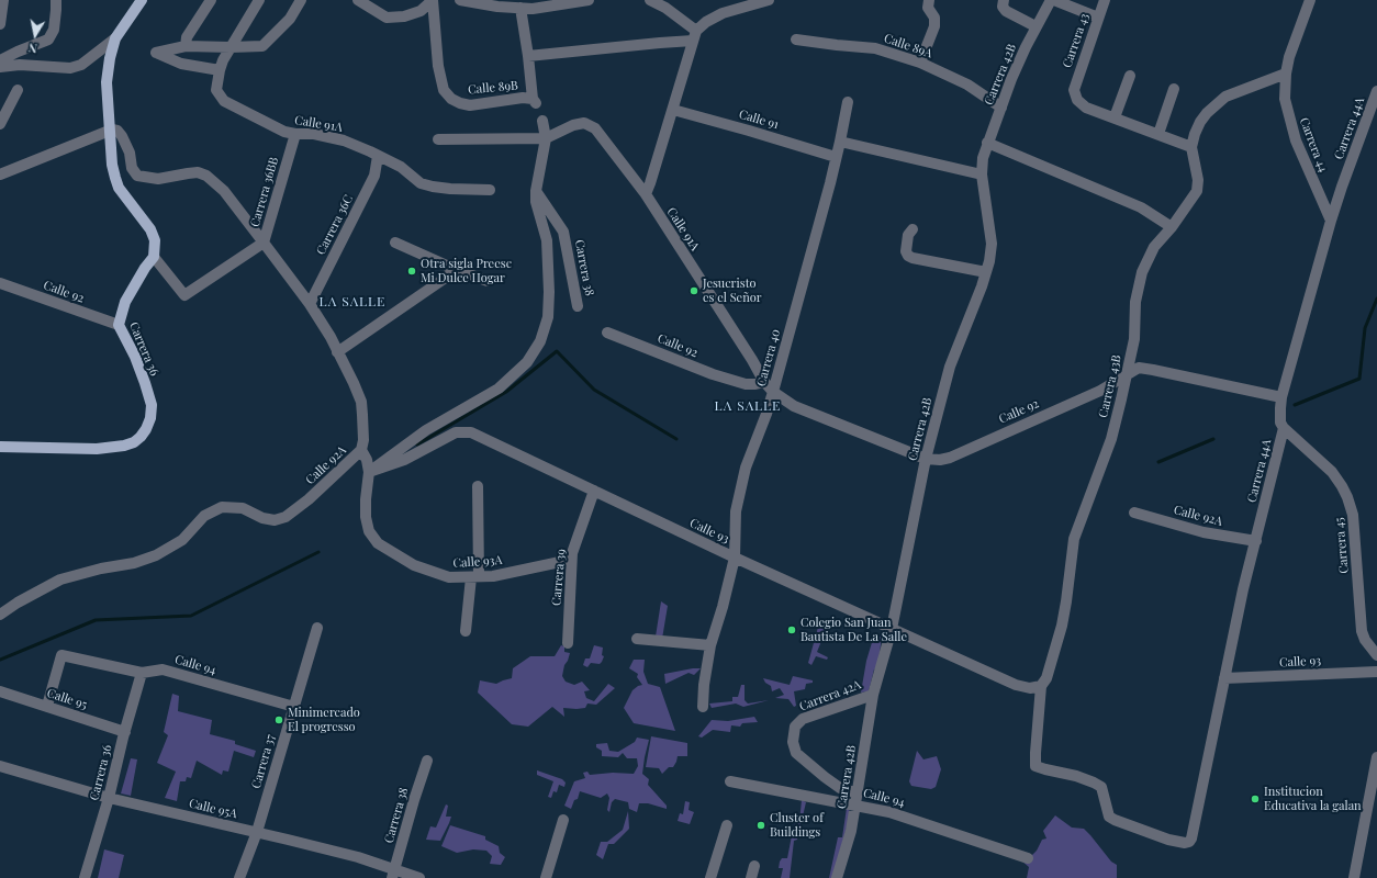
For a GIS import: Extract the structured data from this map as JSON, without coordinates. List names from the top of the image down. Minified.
{"streets":{"main road":["Carrera 36"],"street":["Carrera 43","Calle 89A","Carrera 42B","Calle 89B","Calle 91","Calle 91A","Carrera 44A","Carrera 44","Carrera 36BB","Carrera 36C","Carrera 38","Calle 92","Carrera 40","Carrera 43B","Calle 92A","Calle 93","Carrera 45","Calle 93A","Carrera 39","Calle 94","Carrera 42A","Calle 95","Carrera 37","Calle 95A"]},"crossings":[["Calle 89A","Carrera 42B"],["Carrera 42B","Calle 92"],["Carrera 42B","Calle 93"],["Carrera 42B","Calle 94"],["Carrera 42B","Carrera 42A"],["Calle 91","Carrera 40"],["Calle 91A","Carrera 36BB"],["Calle 91A","Carrera 36C"],["Calle 91A","Calle 92"],["Calle 91A","Carrera 40"],["Carrera 44A","Carrera 44"],["Carrera 44A","Calle 92"],["Carrera 44A","Carrera 43B"],["Carrera 44A","Calle 92A"],["Carrera 44A","Calle 93"],["Carrera 44A","Carrera 45"],["Carrera 36BB","Carrera 36"],["Carrera 36BB","Calle 92A"],["Carrera 36C","Calle 92A"],["Carrera 38","Calle 95A"],["Calle 92","Carrera 36"],["Calle 92","Carrera 40"],["Calle 92","Carrera 43B"],["Carrera 36","Calle 94"],["Carrera 36","Calle 95"],["Carrera 36","Calle 95A"],["Carrera 40","Calle 93"],["Carrera 43B","Calle 93"],["Calle 93","Calle 93A"],["Calle 93","Carrera 39"],["Calle 93A","Carrera 39"],["Calle 94","Carrera 42A"],["Calle 94","Calle 95"],["Calle 94","Carrera 37"],["Carrera 37","Calle 95A"]],"districts":["LA SALLE","LA SALLE"],"places":["Otra sigla Preesc Mi Dulce Hogar","Jesucristo es el Señor","Colegio San Juan Bautista De La Salle","Minimercado El progresso","Institucion Educativa la galan","Cluster of Buildings"],"north":"bottom"}
